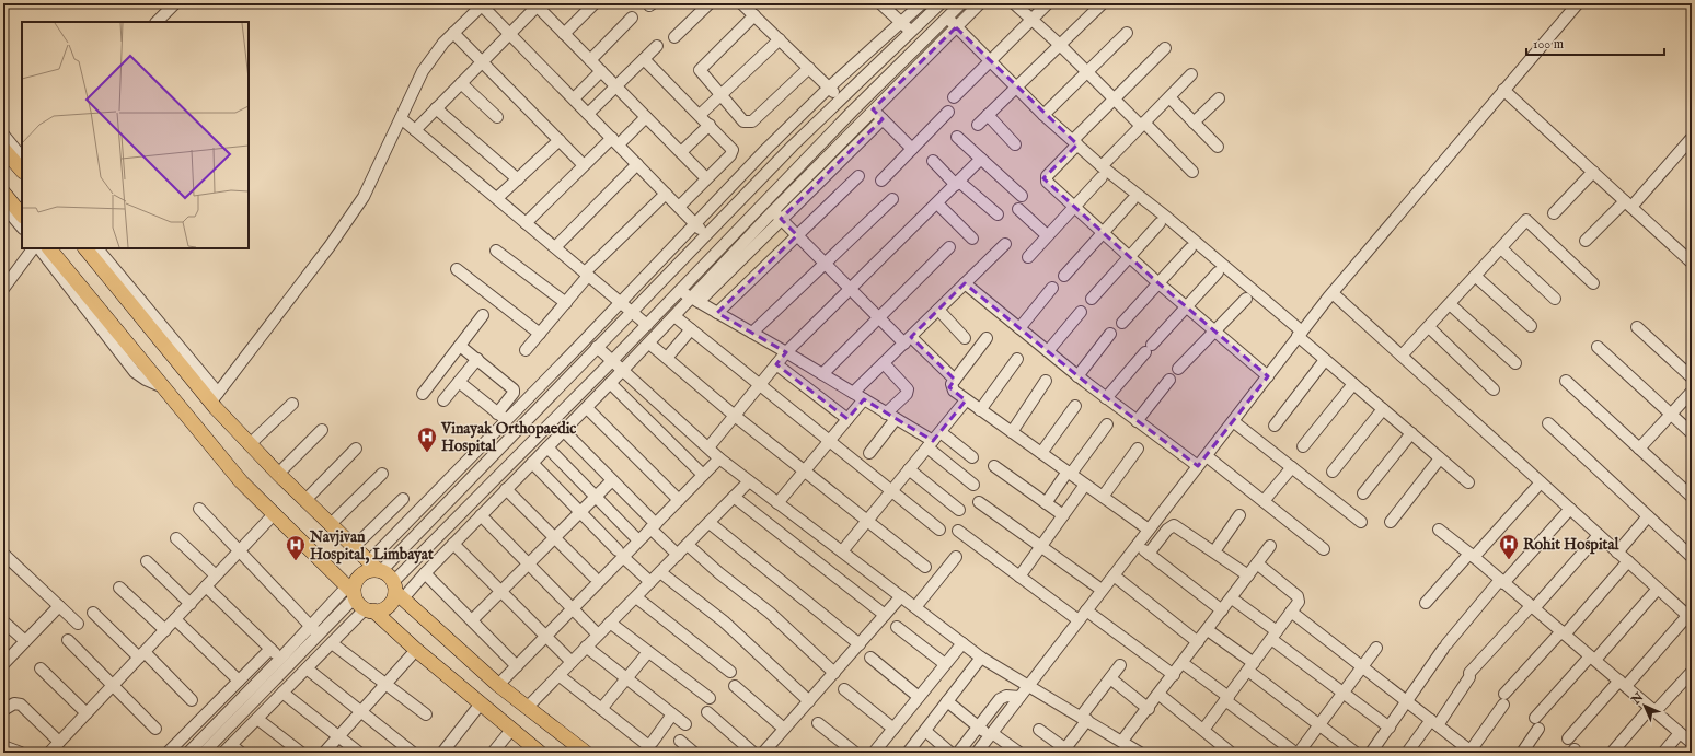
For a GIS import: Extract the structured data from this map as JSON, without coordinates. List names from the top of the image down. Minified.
{"places":{"hospital":["Vinayak Orthopaedic Hospital","Rohit Hospital","Navjivan Hospital, Limbayat"]},"scale_bar":"100 m","north":"top left"}
